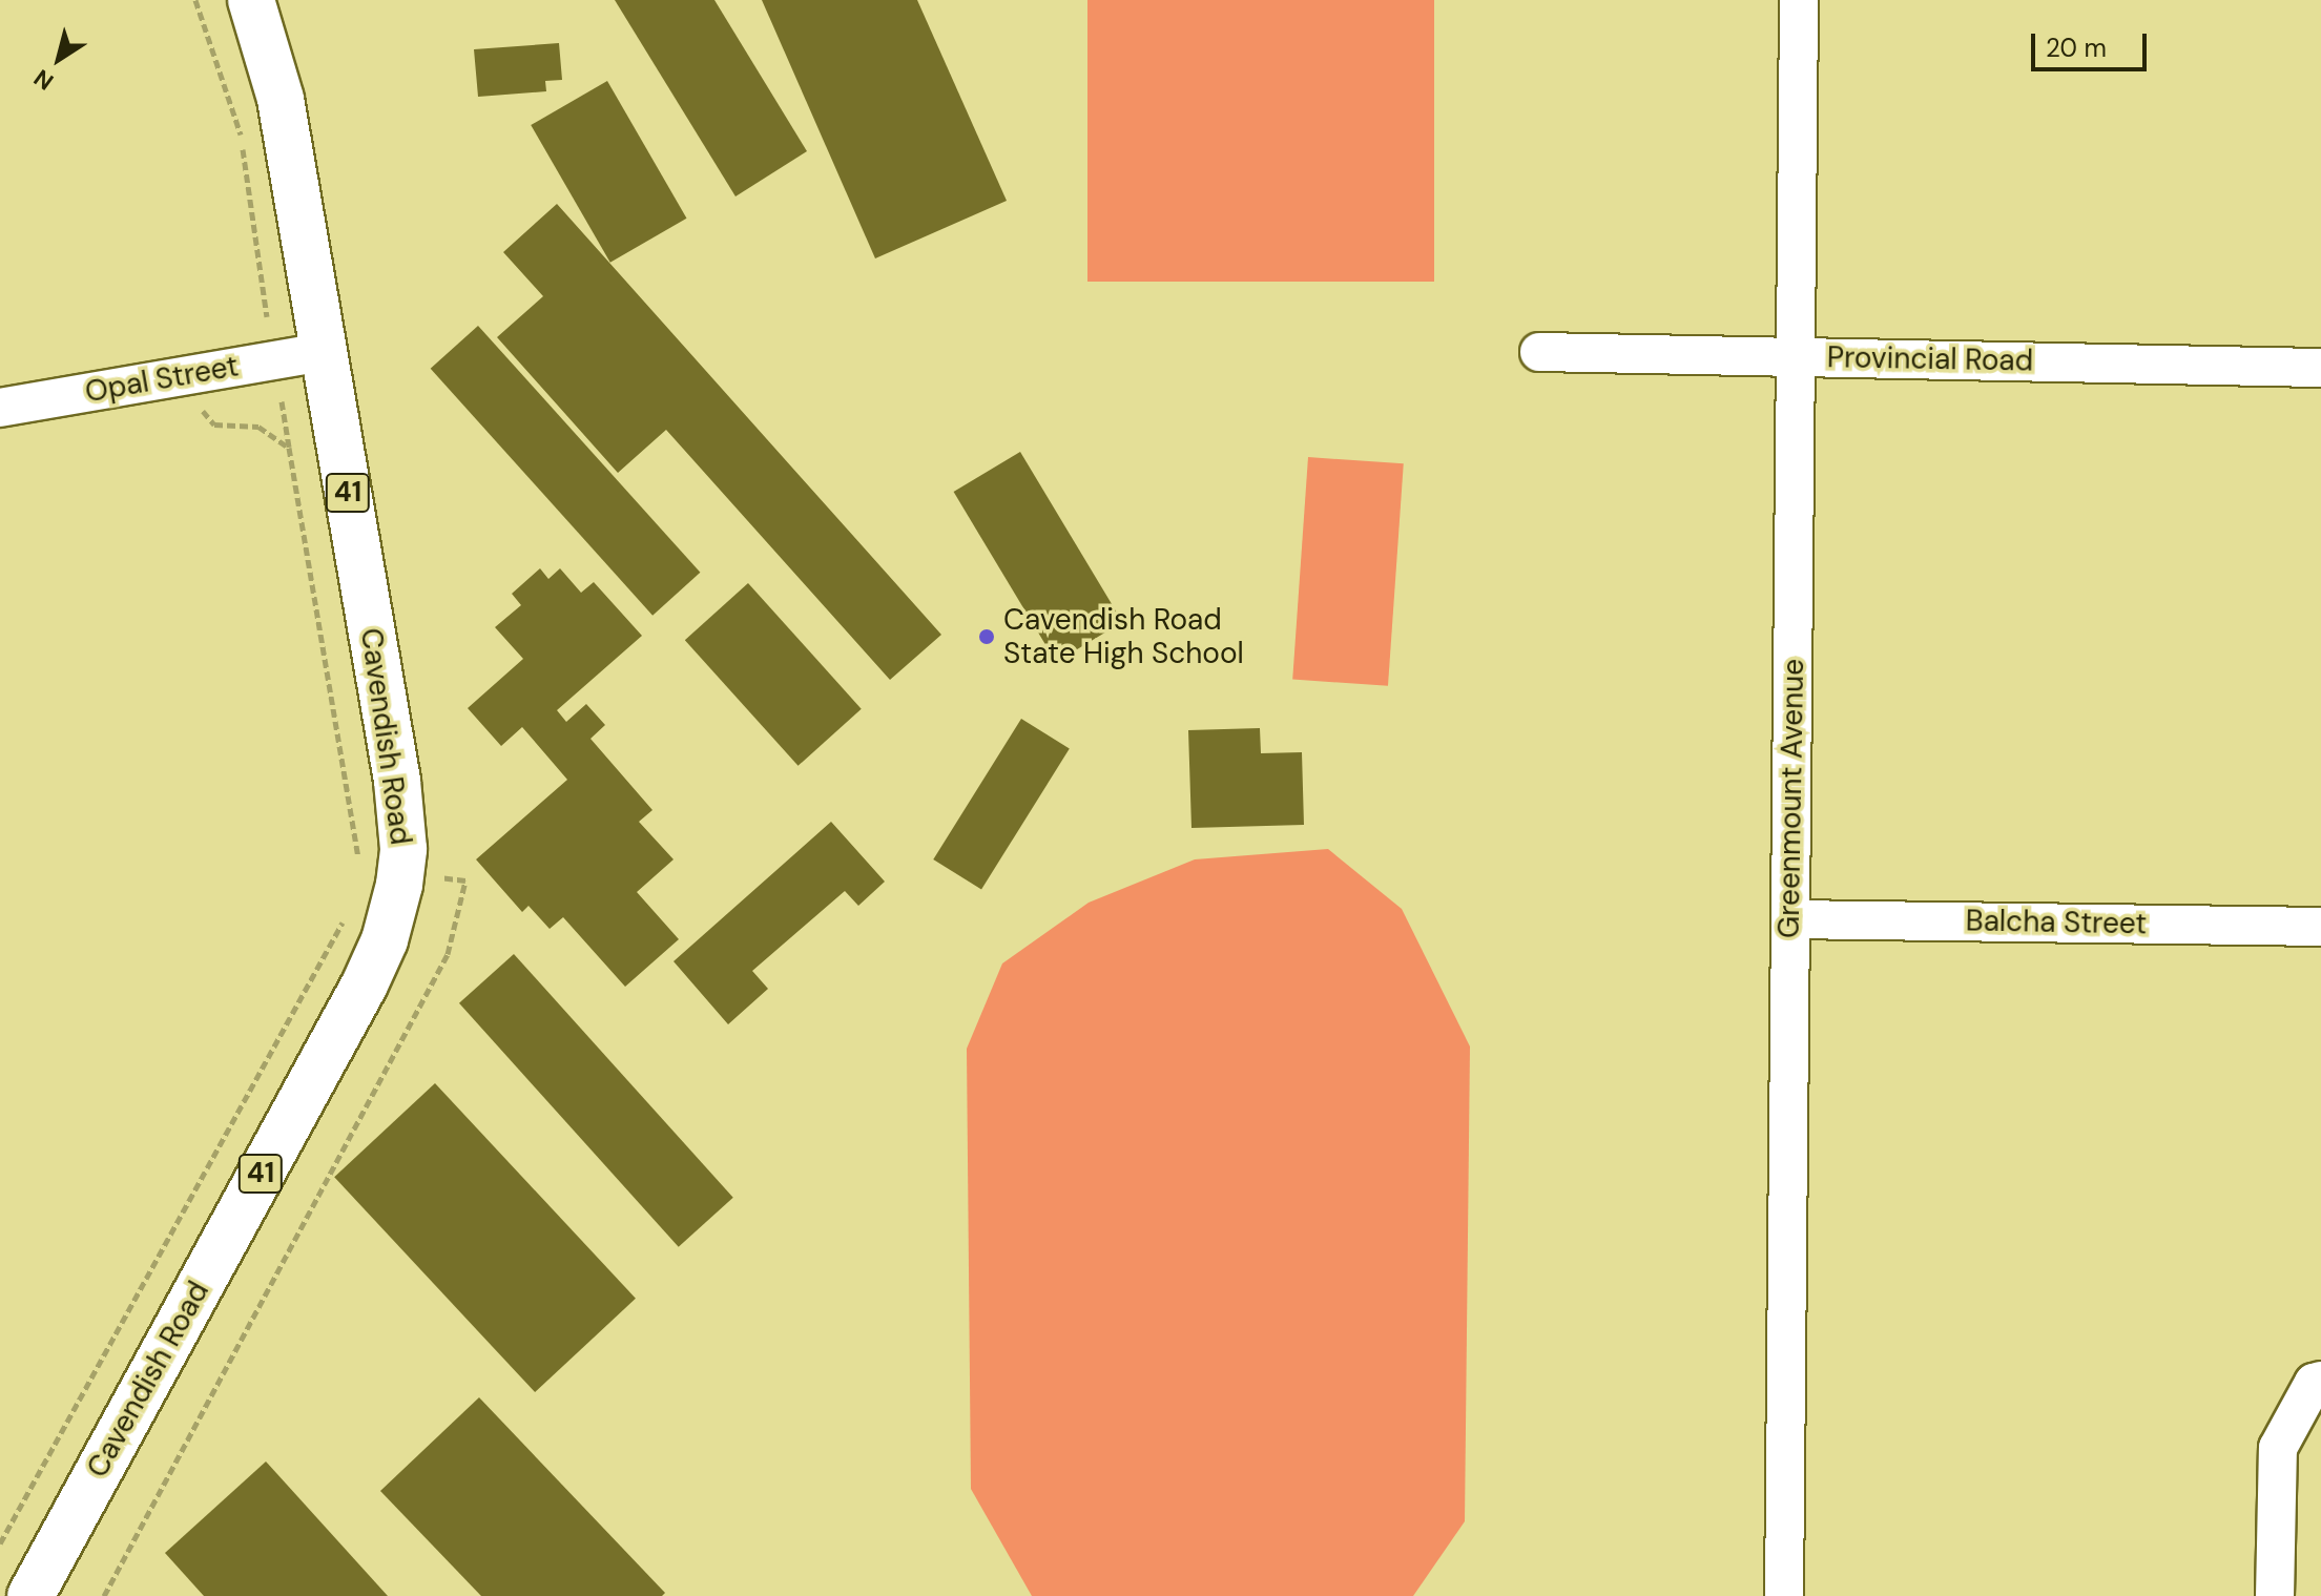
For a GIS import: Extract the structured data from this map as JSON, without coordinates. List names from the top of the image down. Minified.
{"streets":{"main road":["41","Cavendish Road"],"street":["Provincial Road","Opal Street","Greenmount Avenue","Balcha Street"]},"crossings":[["Provincial Road","Greenmount Avenue"],["Opal Street","Cavendish Road"],["Greenmount Avenue","Balcha Street"]],"places":["Cavendish Road State High School"],"scale_bar":"20 m","north":"bottom left"}
